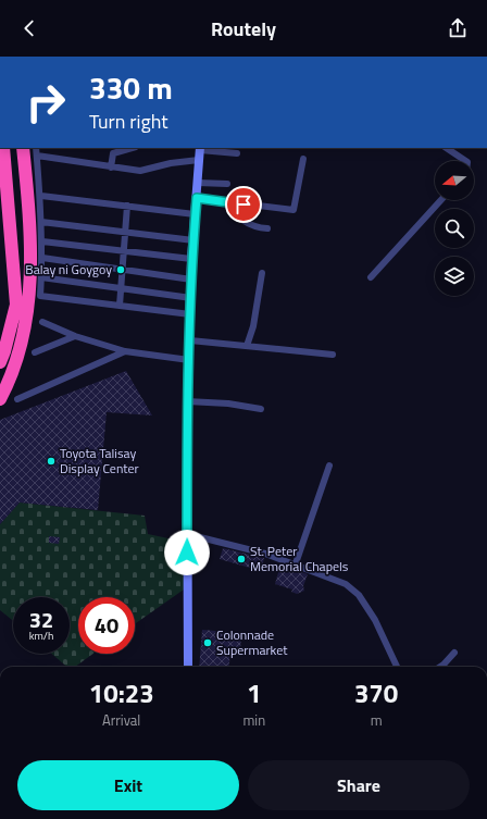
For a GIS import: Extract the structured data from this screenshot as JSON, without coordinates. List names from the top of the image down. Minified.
{"places":["Balay ni Goygoy","Toyota Talisay Display Center","St. Peter Memorial Chapels","Colonnade Supermarket"],"north":"left","page":{"header":"Routely","turn":["330 m","Turn right"],"speed":"32 km/h","limit":"40","eta":["10:23","Arrival","1","min","370","m"],"buttons":["Exit","Share"]}}
